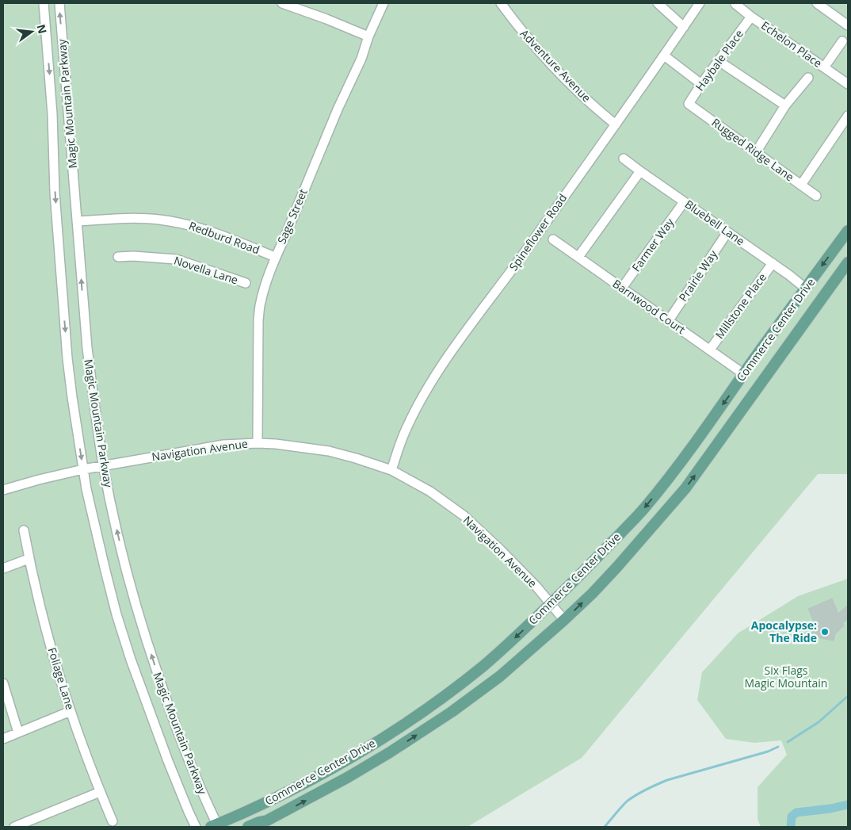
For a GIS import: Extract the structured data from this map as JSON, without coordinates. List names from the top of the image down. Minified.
{"streets":{"main road":["Commerce Center Drive"],"street":["Echelon Place","Haybale Place","Adventure Avenue","Magic Mountain Parkway","Rugged Ridge Lane","Sage Street","Bluebell Lane","Spineflower Road","Redburd Road","Farmer Way","Novella Lane","Prairie Way","Millstone Place","Barnwood Court","Navigation Avenue","Foliage Lane"]},"crossings":[["Echelon Place","Haybale Place"],["Haybale Place","Rugged Ridge Lane"],["Adventure Avenue","Spineflower Road"],["Magic Mountain Parkway","Redburd Road"],["Magic Mountain Parkway","Commerce Center Drive"],["Magic Mountain Parkway","Navigation Avenue"],["Sage Street","Redburd Road"],["Sage Street","Navigation Avenue"],["Bluebell Lane","Farmer Way"],["Bluebell Lane","Prairie Way"],["Bluebell Lane","Millstone Place"],["Bluebell Lane","Commerce Center Drive"],["Spineflower Road","Navigation Avenue"],["Farmer Way","Barnwood Court"],["Prairie Way","Barnwood Court"],["Millstone Place","Barnwood Court"],["Barnwood Court","Commerce Center Drive"],["Commerce Center Drive","Navigation Avenue"]],"parks":["Six Flags Magic Mountain"],"places":["Apocalypse: The Ride"],"north":"right"}
